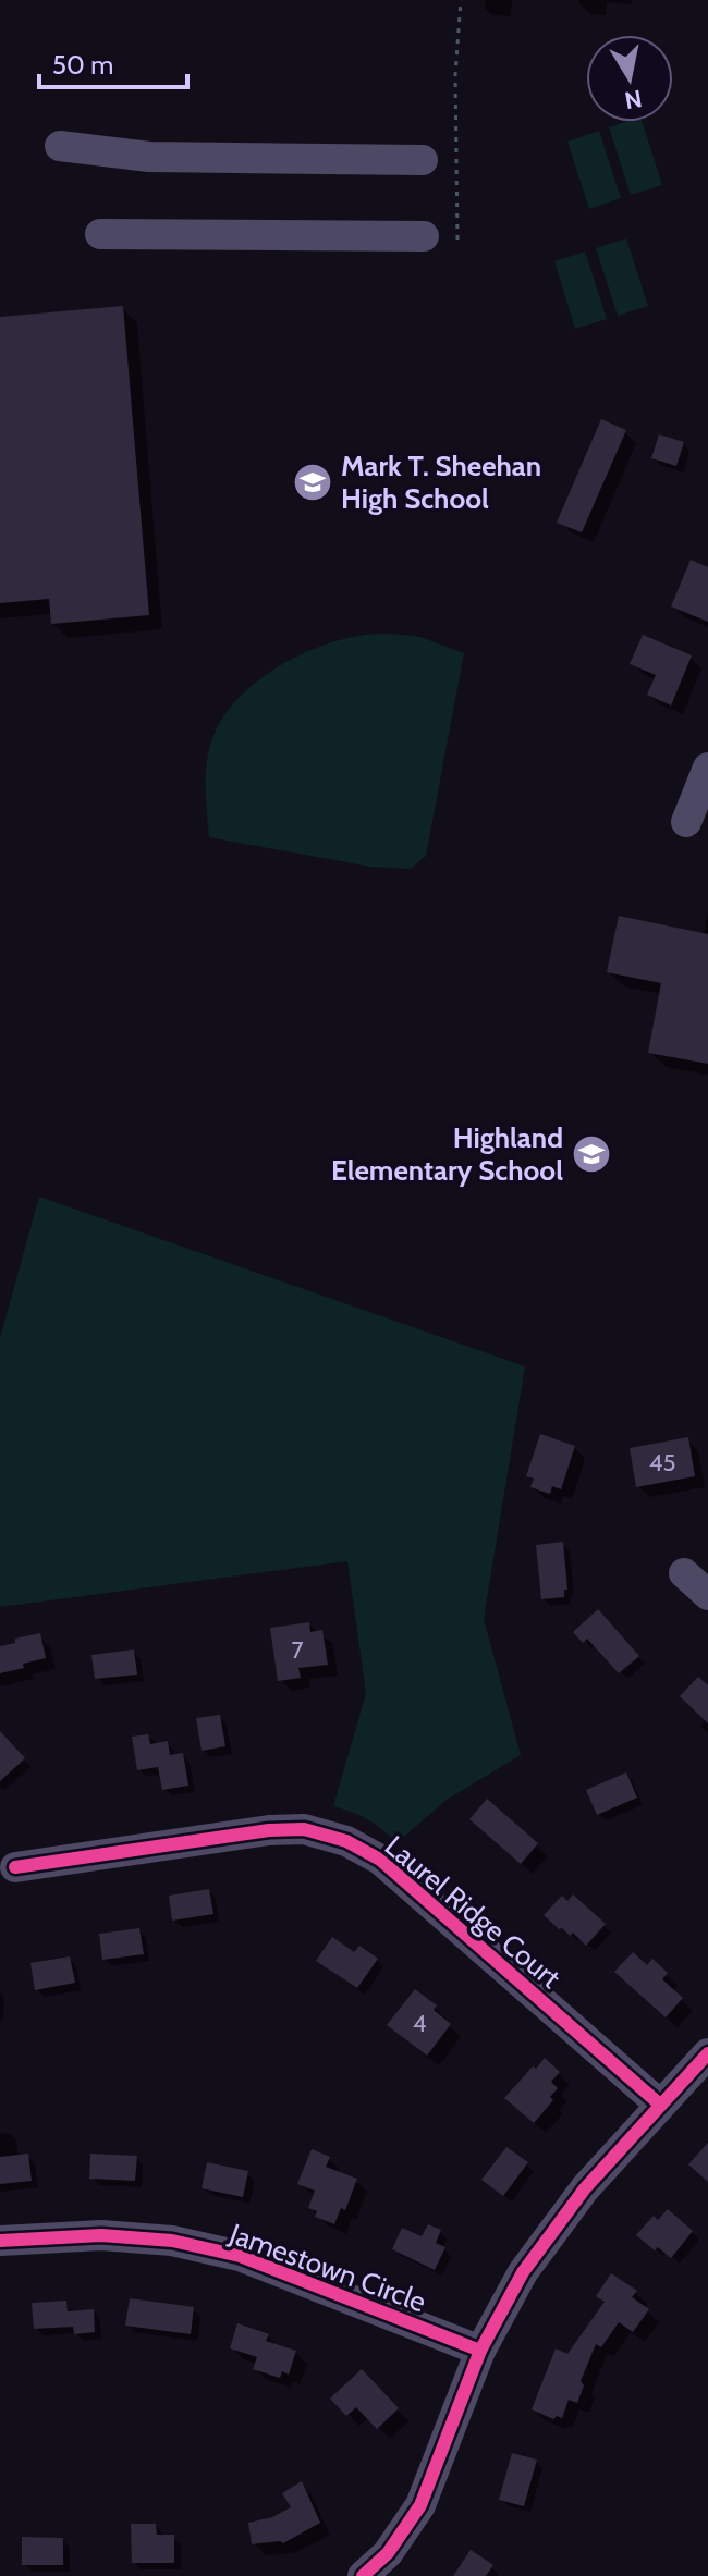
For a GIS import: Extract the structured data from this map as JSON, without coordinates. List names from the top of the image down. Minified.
{"streets":{"street":["Laurel Ridge Court","Jamestown Circle"]},"places":{"school or university":["Mark T. Sheehan High School","Highland Elementary School"]},"house_numbers":["45","7","4"],"scale_bar":"50 m","north":"bottom"}
